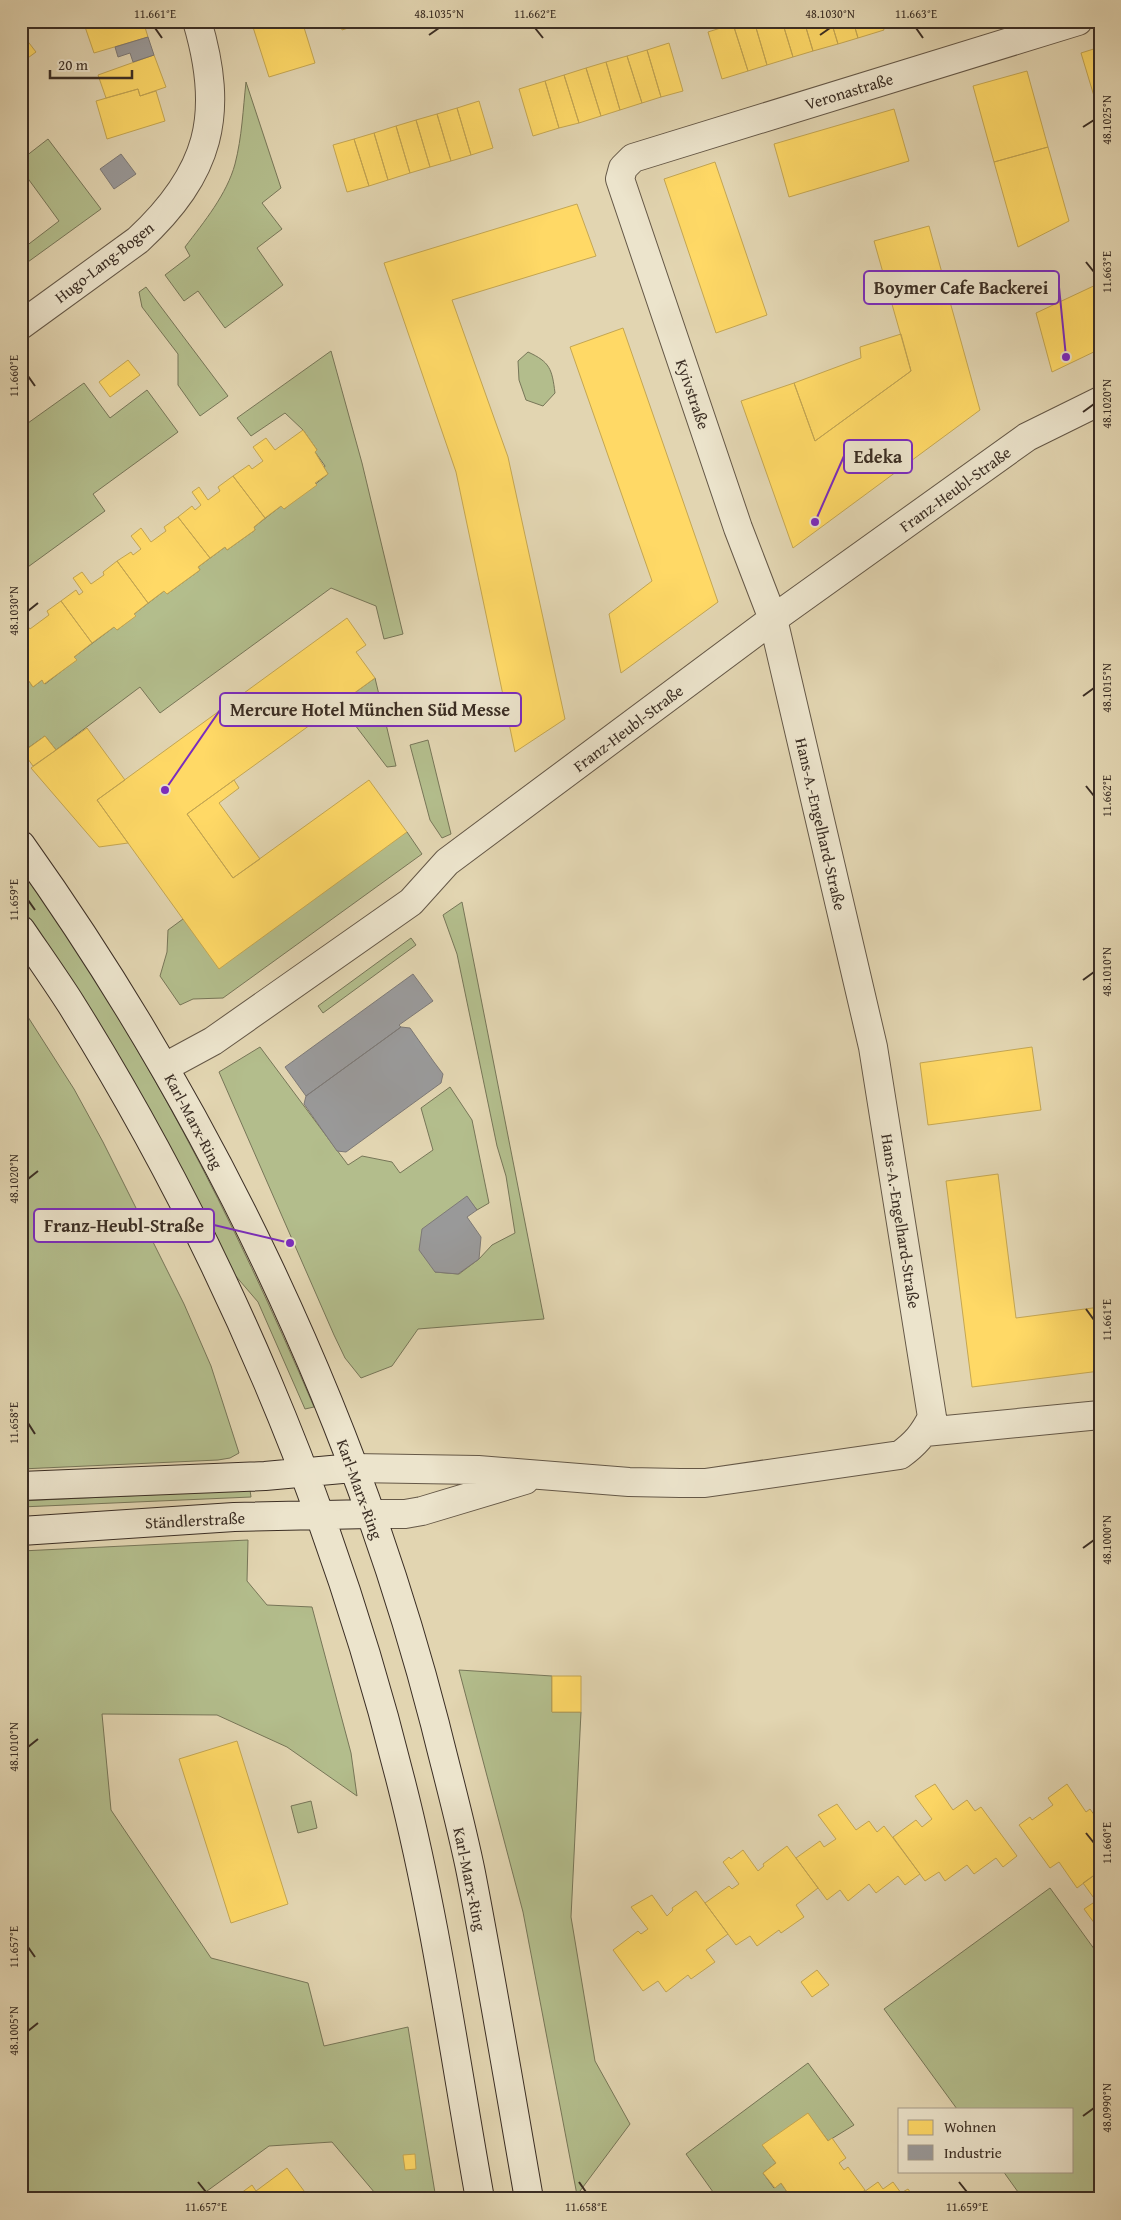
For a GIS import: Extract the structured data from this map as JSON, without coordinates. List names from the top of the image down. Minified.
{"streets":{"street":["Veronastraße","Hugo-Lang-Bogen","Kyivstraße","Franz-Heubl-Straße","Hans-A.-Engelhard-Straße","Karl-Marx-Ring","Ständlerstraße"]},"crossings":[["Veronastraße","Kyivstraße"],["Kyivstraße","Franz-Heubl-Straße"],["Kyivstraße","Hans-A.-Engelhard-Straße"],["Franz-Heubl-Straße","Hans-A.-Engelhard-Straße"],["Franz-Heubl-Straße","Karl-Marx-Ring"],["Karl-Marx-Ring","Ständlerstraße"]],"places":["Boymer Cafe Backerei","Edeka","Mercure Hotel München Süd Messe","Franz-Heubl-Straße"],"legend":["Wohnen","Industrie"],"scale_bar":"20 m","coordinates":["11.661°E","48.1035°N","11.662°E","48.1030°N","11.663°E","48.1025°N","11.660°E","48.1020°N","48.1015°N","11.659°E","48.1010°N","11.658°E","48.1000°N","11.657°E","48.1005°N","48.0990°N"]}
